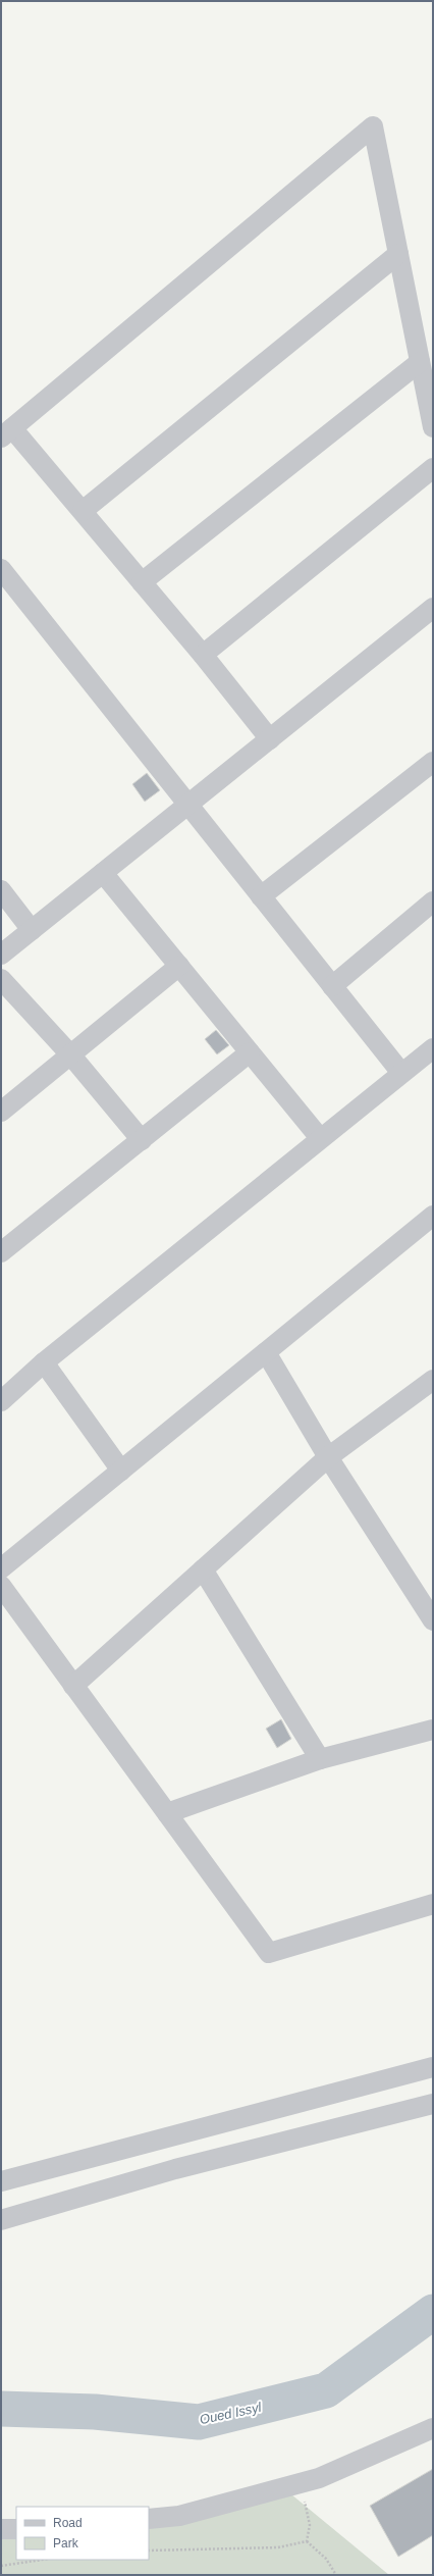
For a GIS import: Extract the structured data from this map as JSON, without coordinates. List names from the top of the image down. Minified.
{"water":["Oued Issyl"],"legend":["Road","Park"]}
